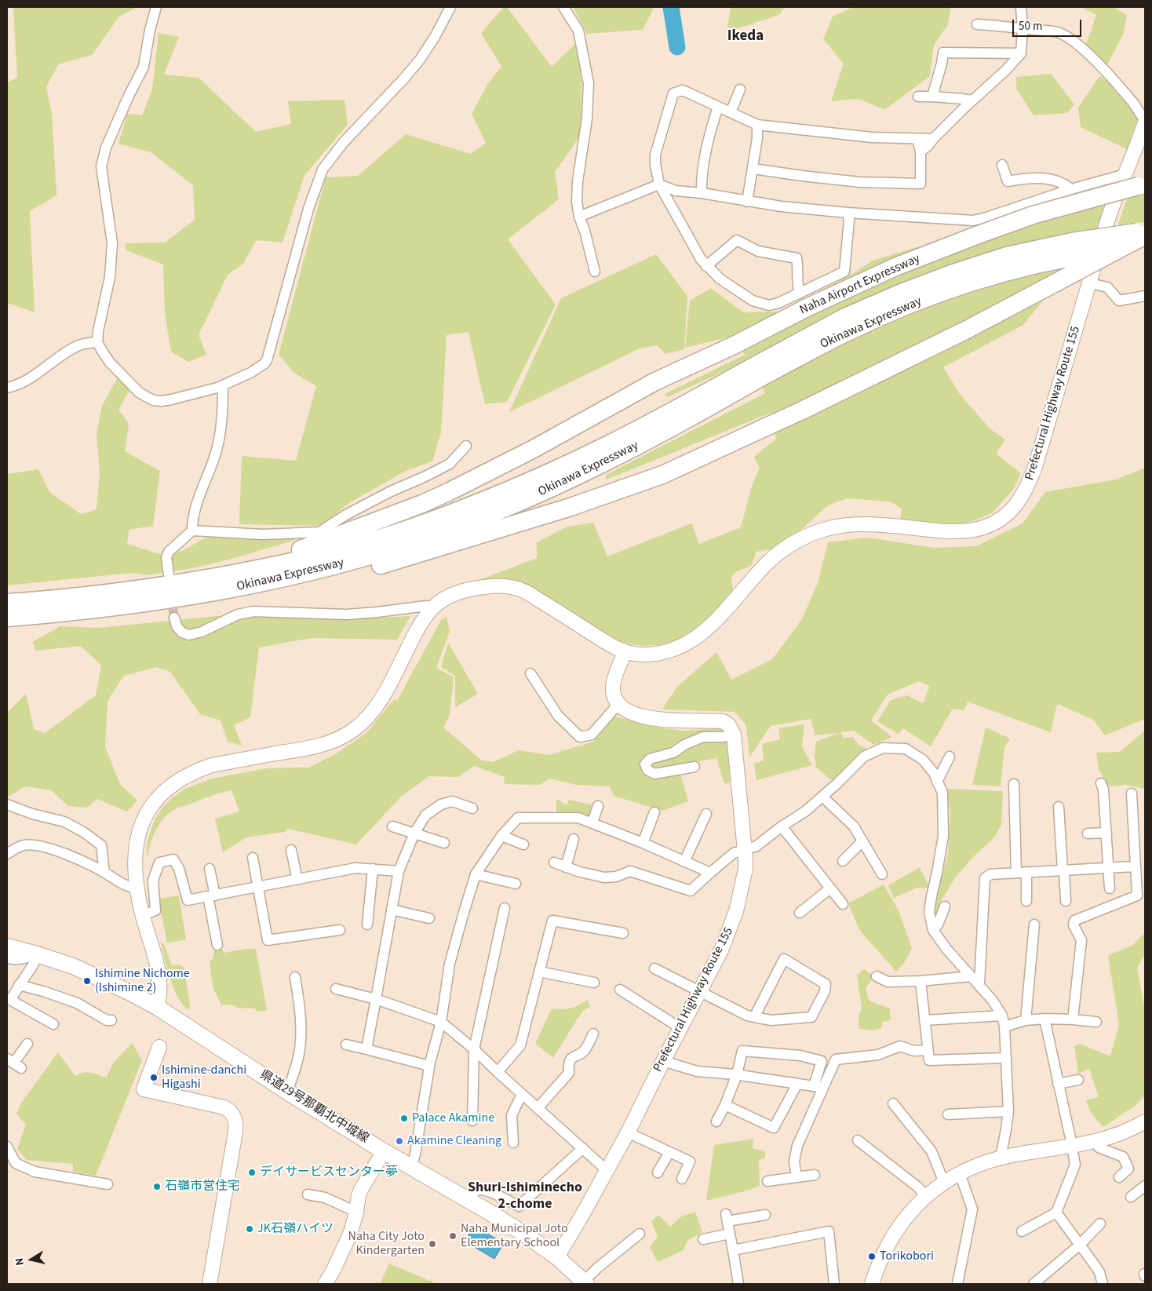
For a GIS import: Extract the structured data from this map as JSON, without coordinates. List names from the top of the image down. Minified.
{"streets":{"highway":["Naha Airport Expressway","Okinawa Expressway"],"main road":["Prefectural Highway Route 155","県道29号那覇北中城線"]},"crossings":[["Naha Airport Expressway","Okinawa Expressway"],["Naha Airport Expressway","Prefectural Highway Route 155"],["Prefectural Highway Route 155","県道29号那覇北中城線"]],"districts":["Ikeda","Shuri-Ishiminecho 2-chome"],"places":["Ishimine Nichome (Ishimine 2)","Ishimine-danchi Higashi","Palace Akamine","Akamine Cleaning","デイサービスセンター夢","石嶺市営住宅","JK石嶺ハイツ","Naha Municipal Joto Elementary School","Naha City Joto Kindergarten","Torikobori"],"scale_bar":"50 m","north":"left"}
